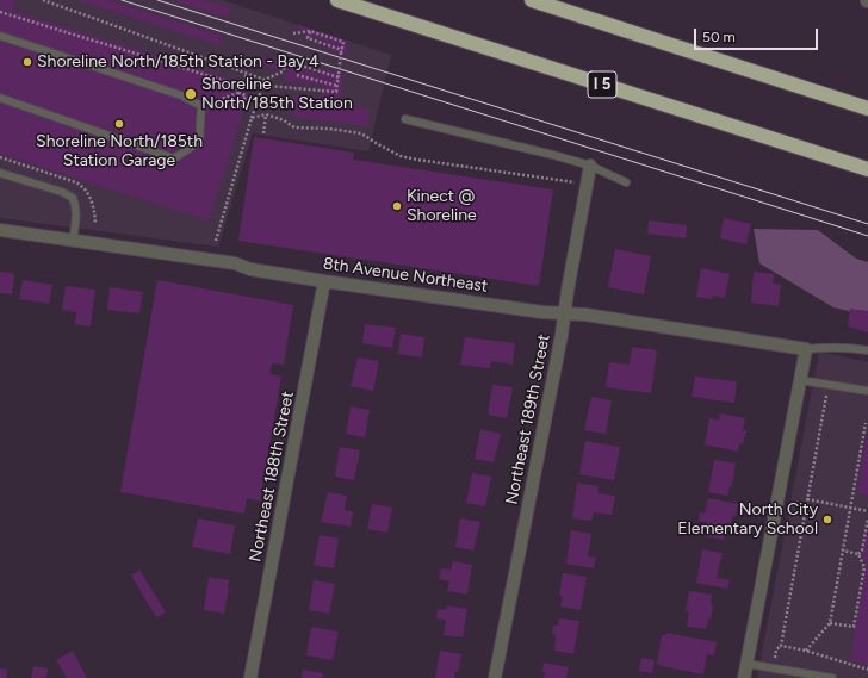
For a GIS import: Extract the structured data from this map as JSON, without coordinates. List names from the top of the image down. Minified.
{"streets":{"highway":["I 5"],"street":["8th Avenue Northeast","Northeast 189th Street","Northeast 188th Street"]},"crossings":[["8th Avenue Northeast","Northeast 189th Street"],["8th Avenue Northeast","Northeast 188th Street"]],"places":["Shoreline North/185th Station - Bay 4","Shoreline North/185th Station","Shoreline North/185th Station Garage","Kinect @ Shoreline","North City Elementary School"],"scale_bar":"50 m"}
